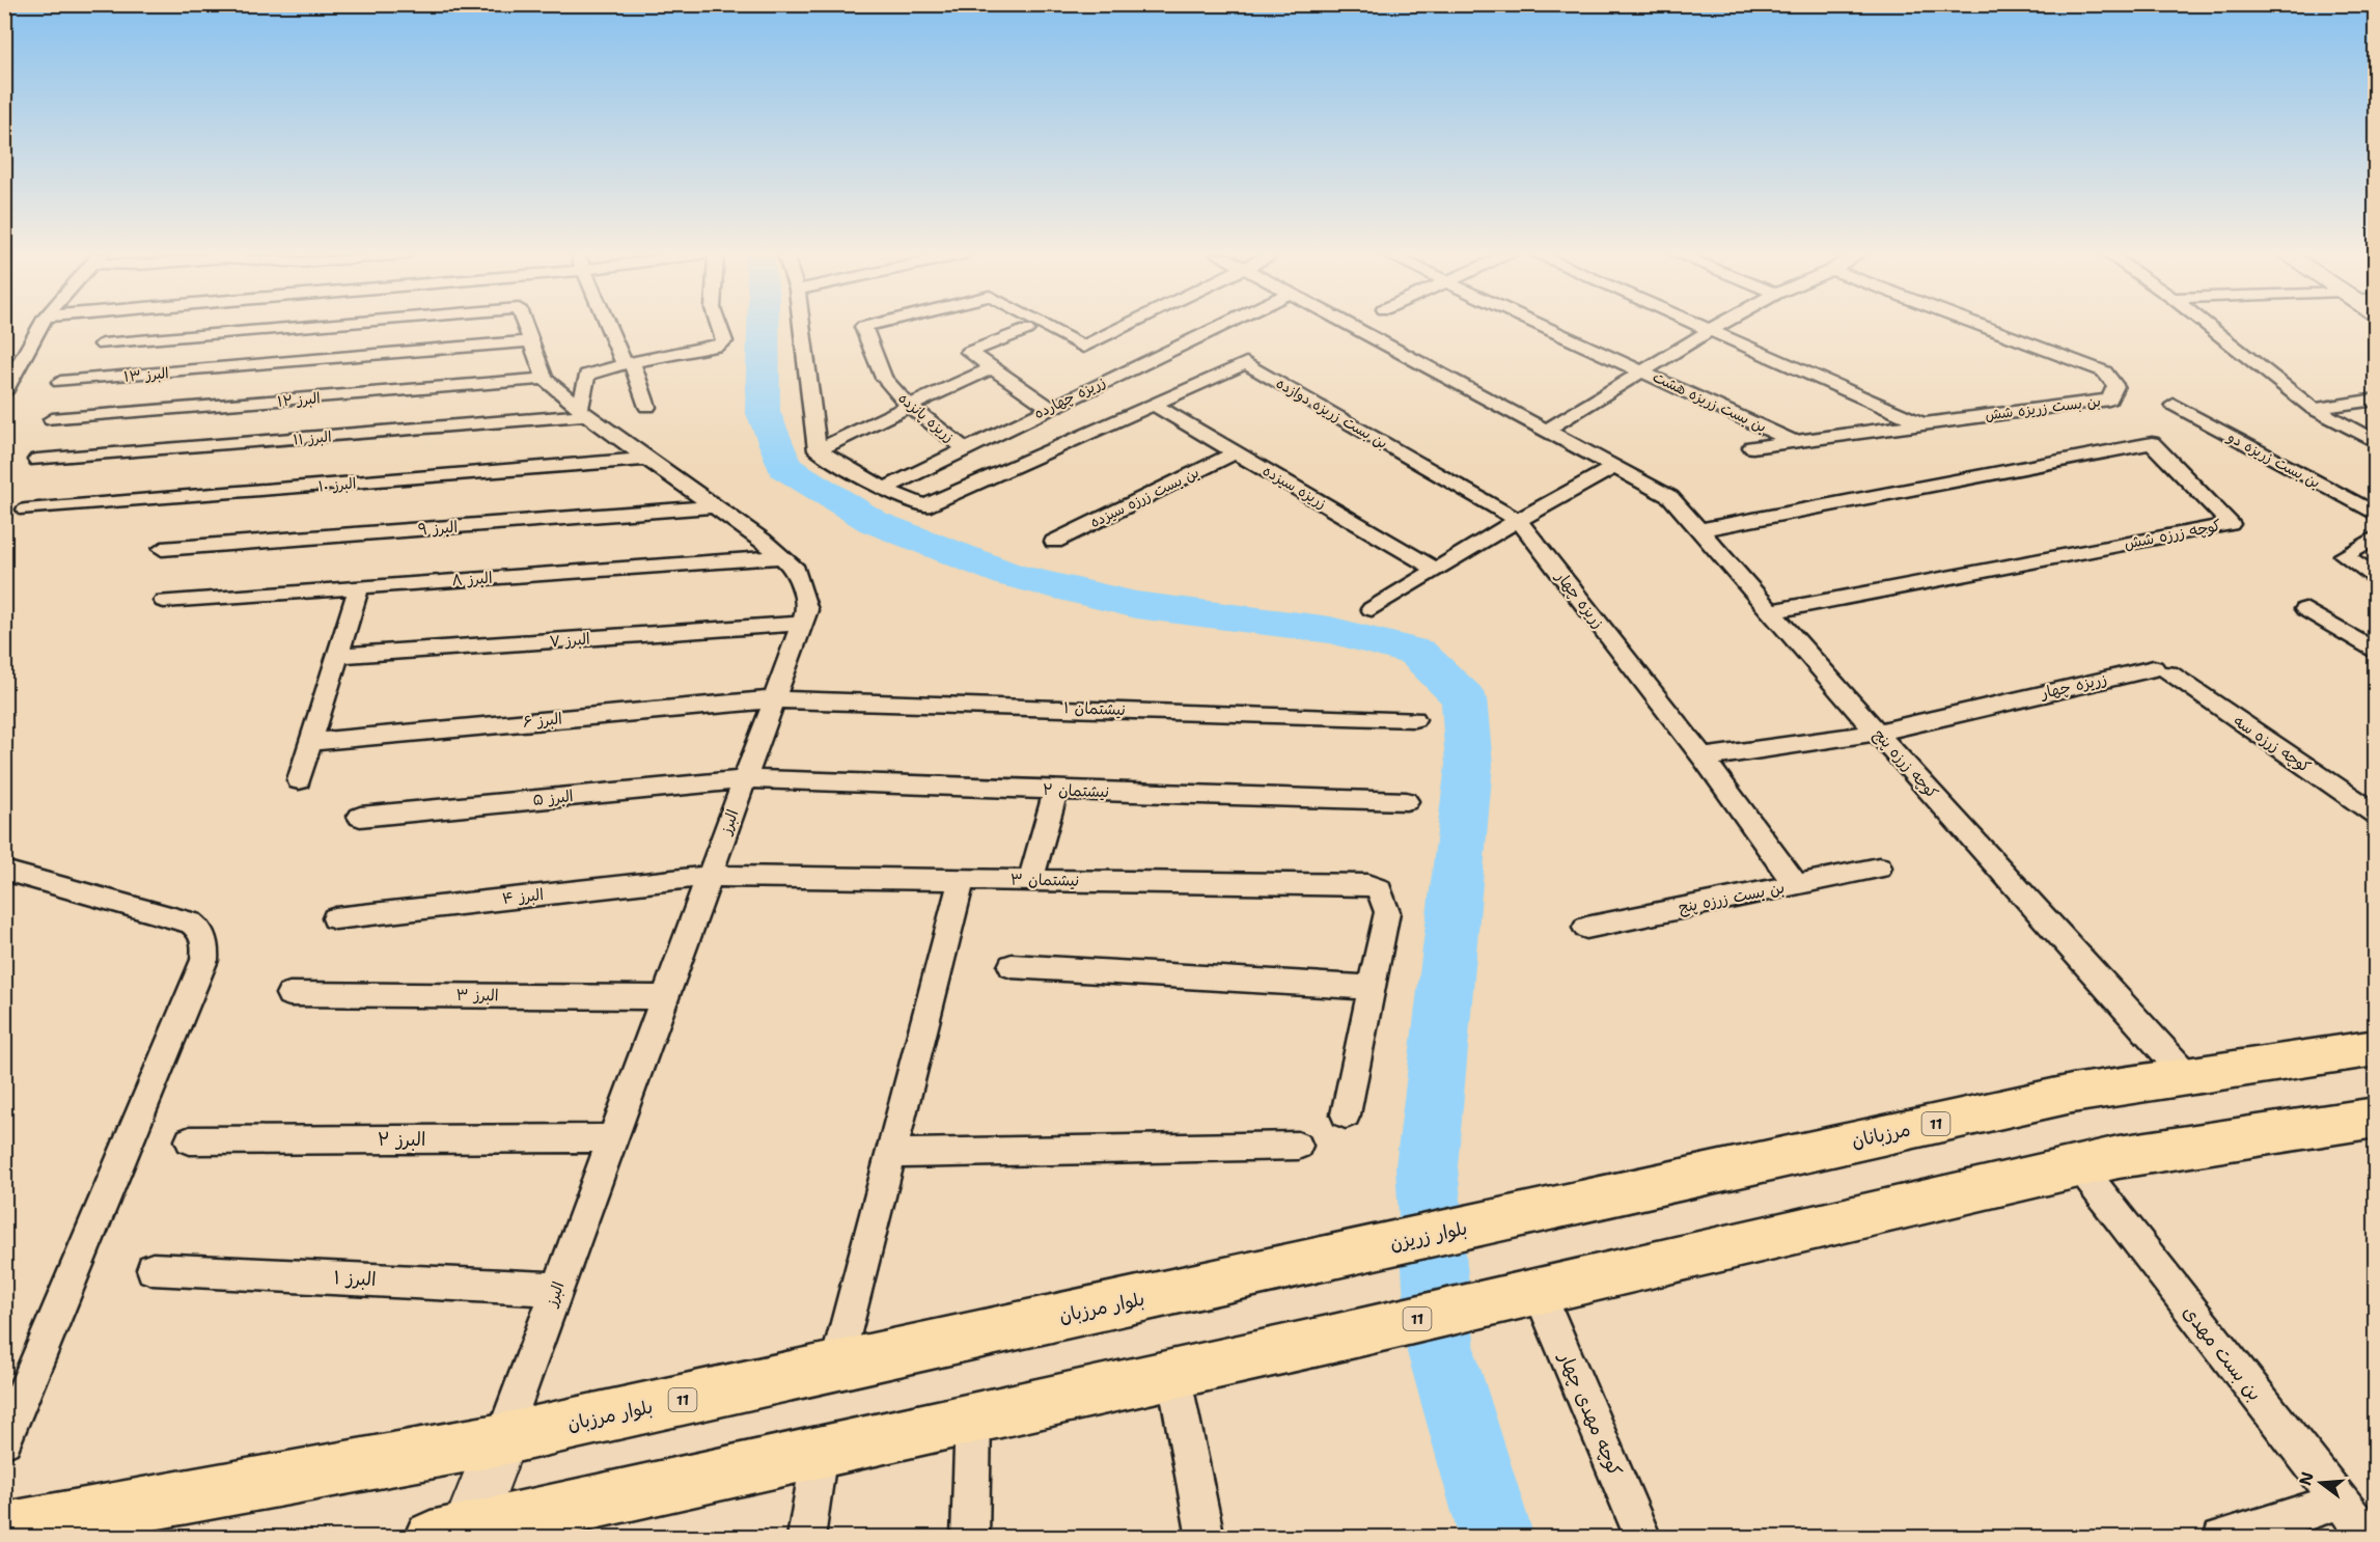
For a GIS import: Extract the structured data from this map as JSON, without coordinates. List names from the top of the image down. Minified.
{"streets":{"main road":["11","مرزبانان","بلوار زریزن","بلوار مرزبان"],"street":["البرز ۱۳","زریزه چهارده","البرز ۱۲","بن بست زریزه هشت","بن بست زریزه شش","بن بست زریزه دوازده","زریزه پانزده","البرز ۱۱","بن بست زریزه دو","البرز ۱۰","زریزه سیزده","بن بست زرزه سیزده","البرز ۹","کوچه زرزه شش","البرز ۸","زریزه چهار","البرز ۷","نيشتمان ۱","البرز ۶","کوچه زرزه سه","کوچه زرزه پنج","نيشتمان ۲","البرز ۵","البرز","نيشتمان ۳","البرز ۴","بن بست زرزه پنج","البرز ۳","البرز ۲","البرز ۱","بن بست مهدی","کوچه مهدی چهار"]},"crossings":[["البرز ۱۳","البرز"],["زریزه چهارده","بن بست زریزه دوازده"],["زریزه چهارده","زریزه پانزده"],["البرز ۱۲","البرز"],["بن بست زریزه هشت","بن بست زریزه شش"],["بن بست زریزه دوازده","زریزه سیزده"],["بن بست زریزه دوازده","زریزه چهار"],["البرز ۱۱","البرز"],["البرز ۱۰","البرز"],["زریزه سیزده","بن بست زرزه سیزده"],["البرز ۹","البرز"],["کوچه زرزه شش","کوچه زرزه پنج"],["البرز ۸","البرز"],["زریزه چهار","کوچه زرزه سه"],["زریزه چهار","کوچه زرزه پنج"],["زریزه چهار","بن بست زرزه پنج"],["البرز ۷","البرز"],["نيشتمان ۱","البرز ۶"],["نيشتمان ۱","البرز"],["البرز ۶","البرز"],["کوچه زرزه پنج","مرزبانان"],["نيشتمان ۲","البرز ۵"],["نيشتمان ۲","البرز"],["البرز ۵","البرز"],["البرز","نيشتمان ۳"],["البرز","البرز ۴"],["البرز","البرز ۳"],["البرز","البرز ۲"],["البرز","البرز ۱"],["البرز","بلوار مرزبان"],["نيشتمان ۳","البرز ۴"],["11","بن بست مهدی"],["11","کوچه مهدی چهار"],["مرزبانان","بلوار زریزن"],["بلوار زریزن","بلوار مرزبان"]],"north":"left"}
